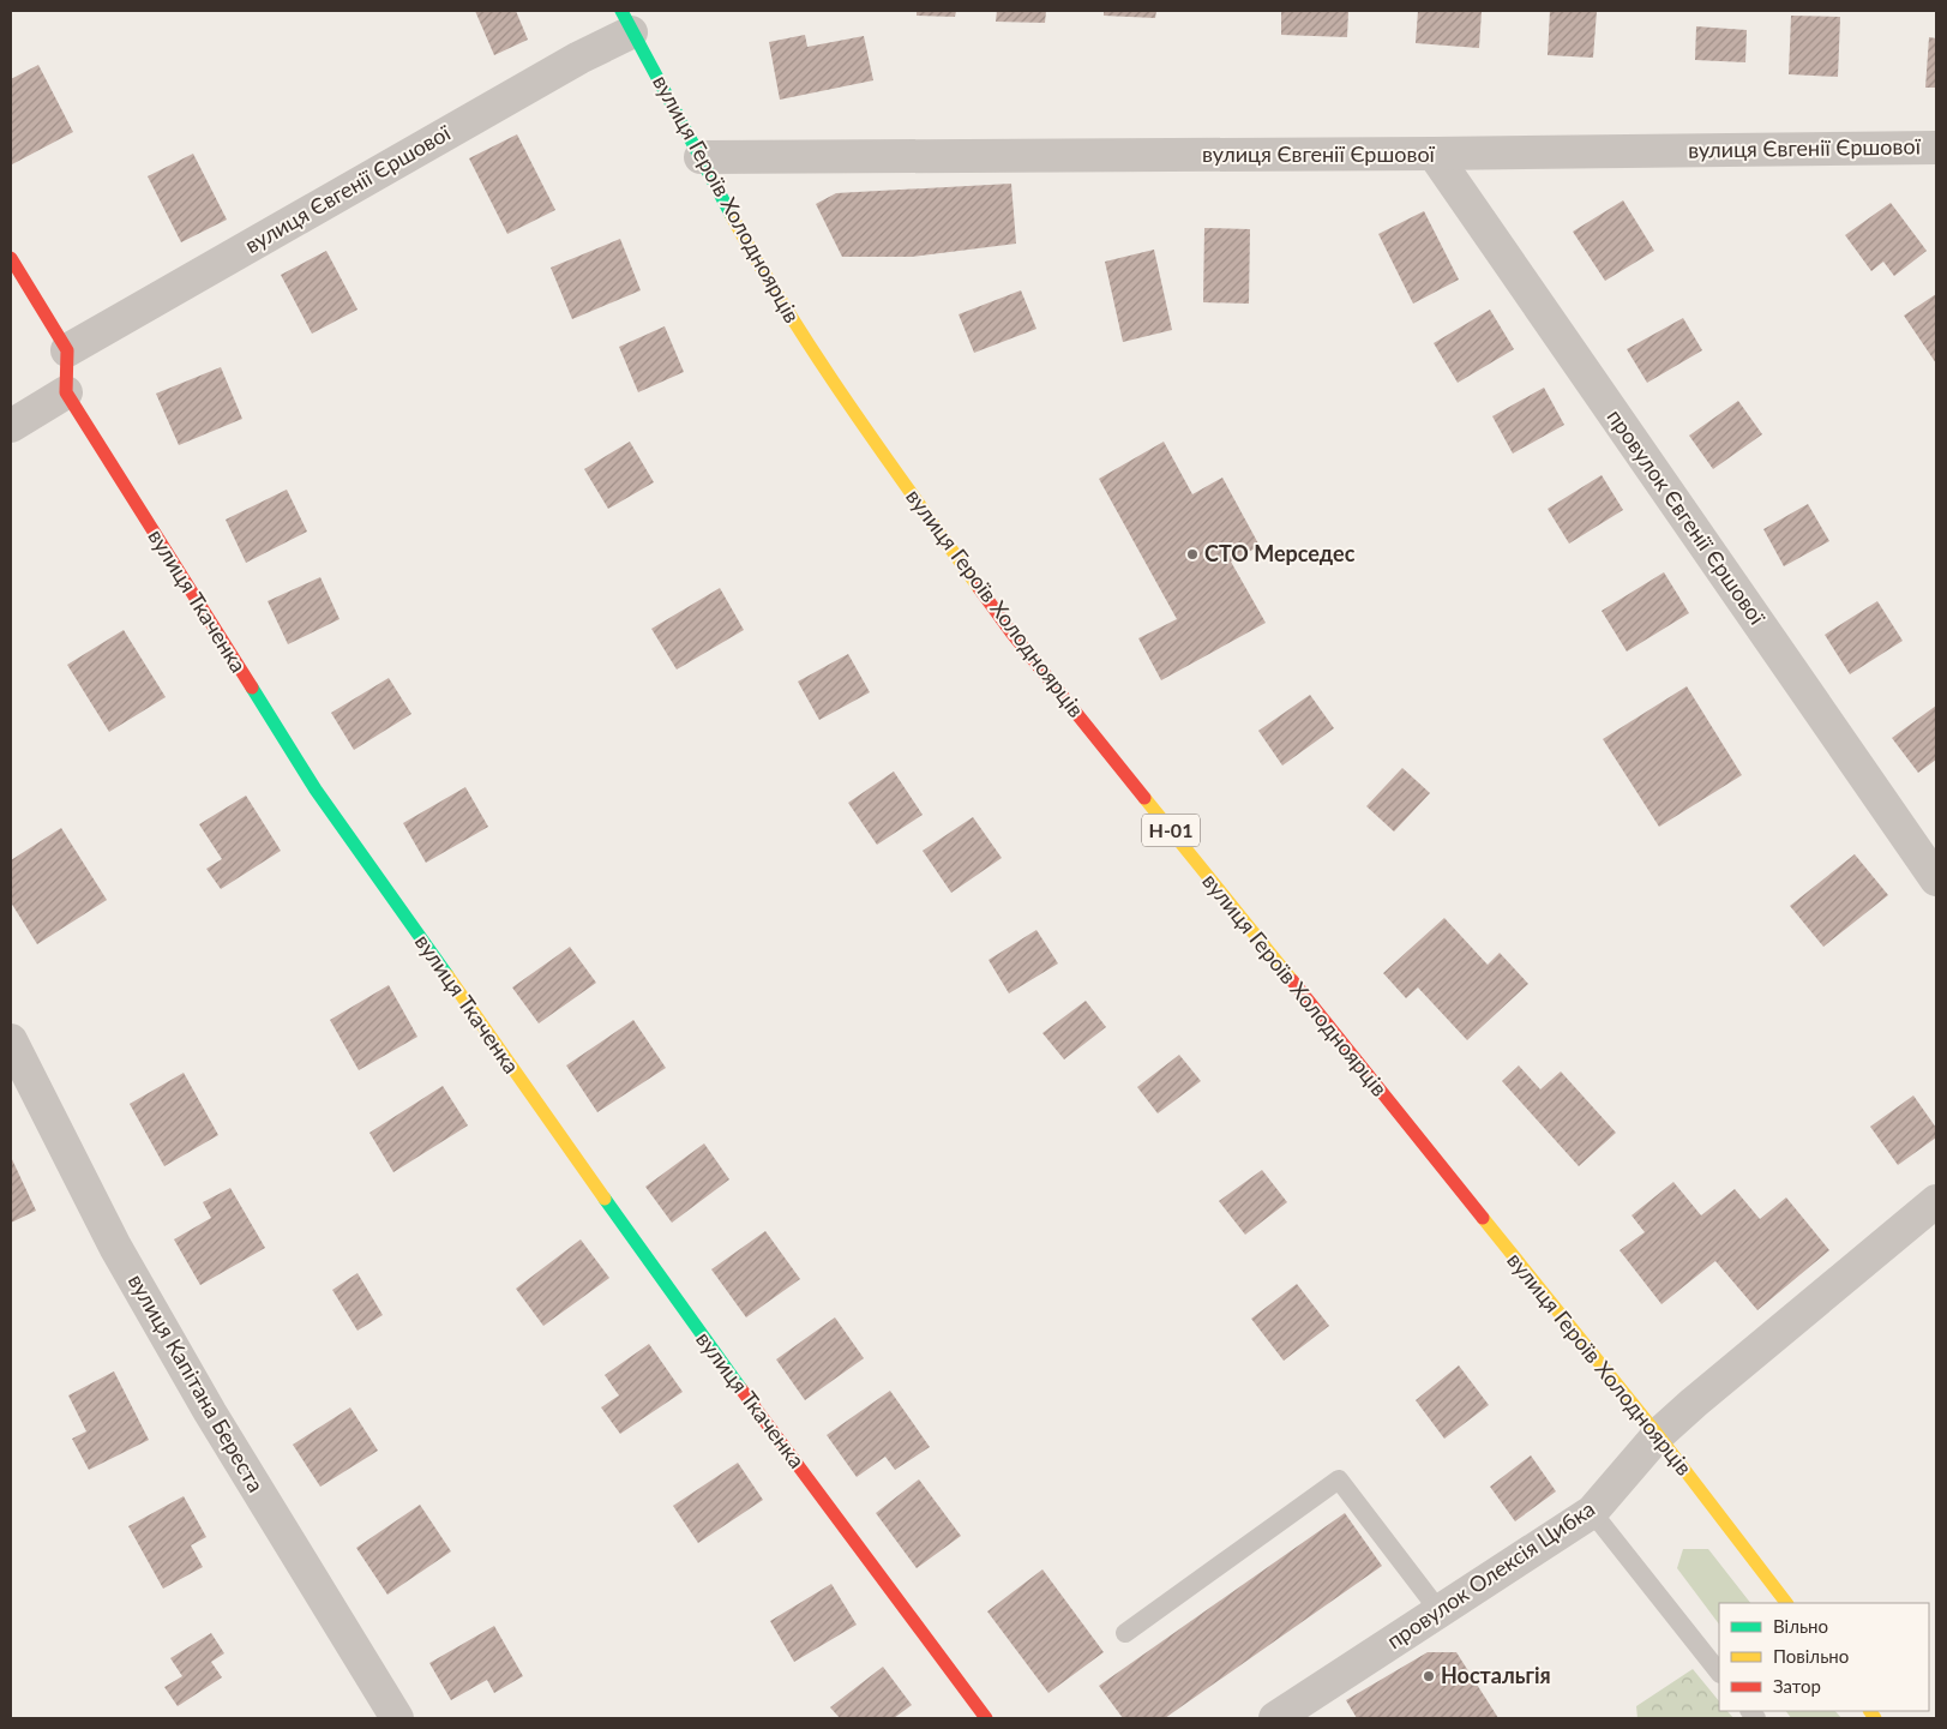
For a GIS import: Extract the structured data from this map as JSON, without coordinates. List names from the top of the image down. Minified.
{"streets":{"main road":["вулиця Героїв Холодноярців","вулиця Ткаченка","Н-01"],"street":["вулиця Євгенії Єршової","провулок Євгенії Єршової","вулиця Капітана Береста","провулок Олексія Цибка"]},"crossings":[["вулиця Євгенії Єршової","вулиця Героїв Холодноярців"],["вулиця Євгенії Єршової","провулок Євгенії Єршової"],["вулиця Героїв Холодноярців","провулок Олексія Цибка"]],"places":["СТО Мерседес","Ностальгія"],"legend":["Вільно","Повільно","Затор"]}
